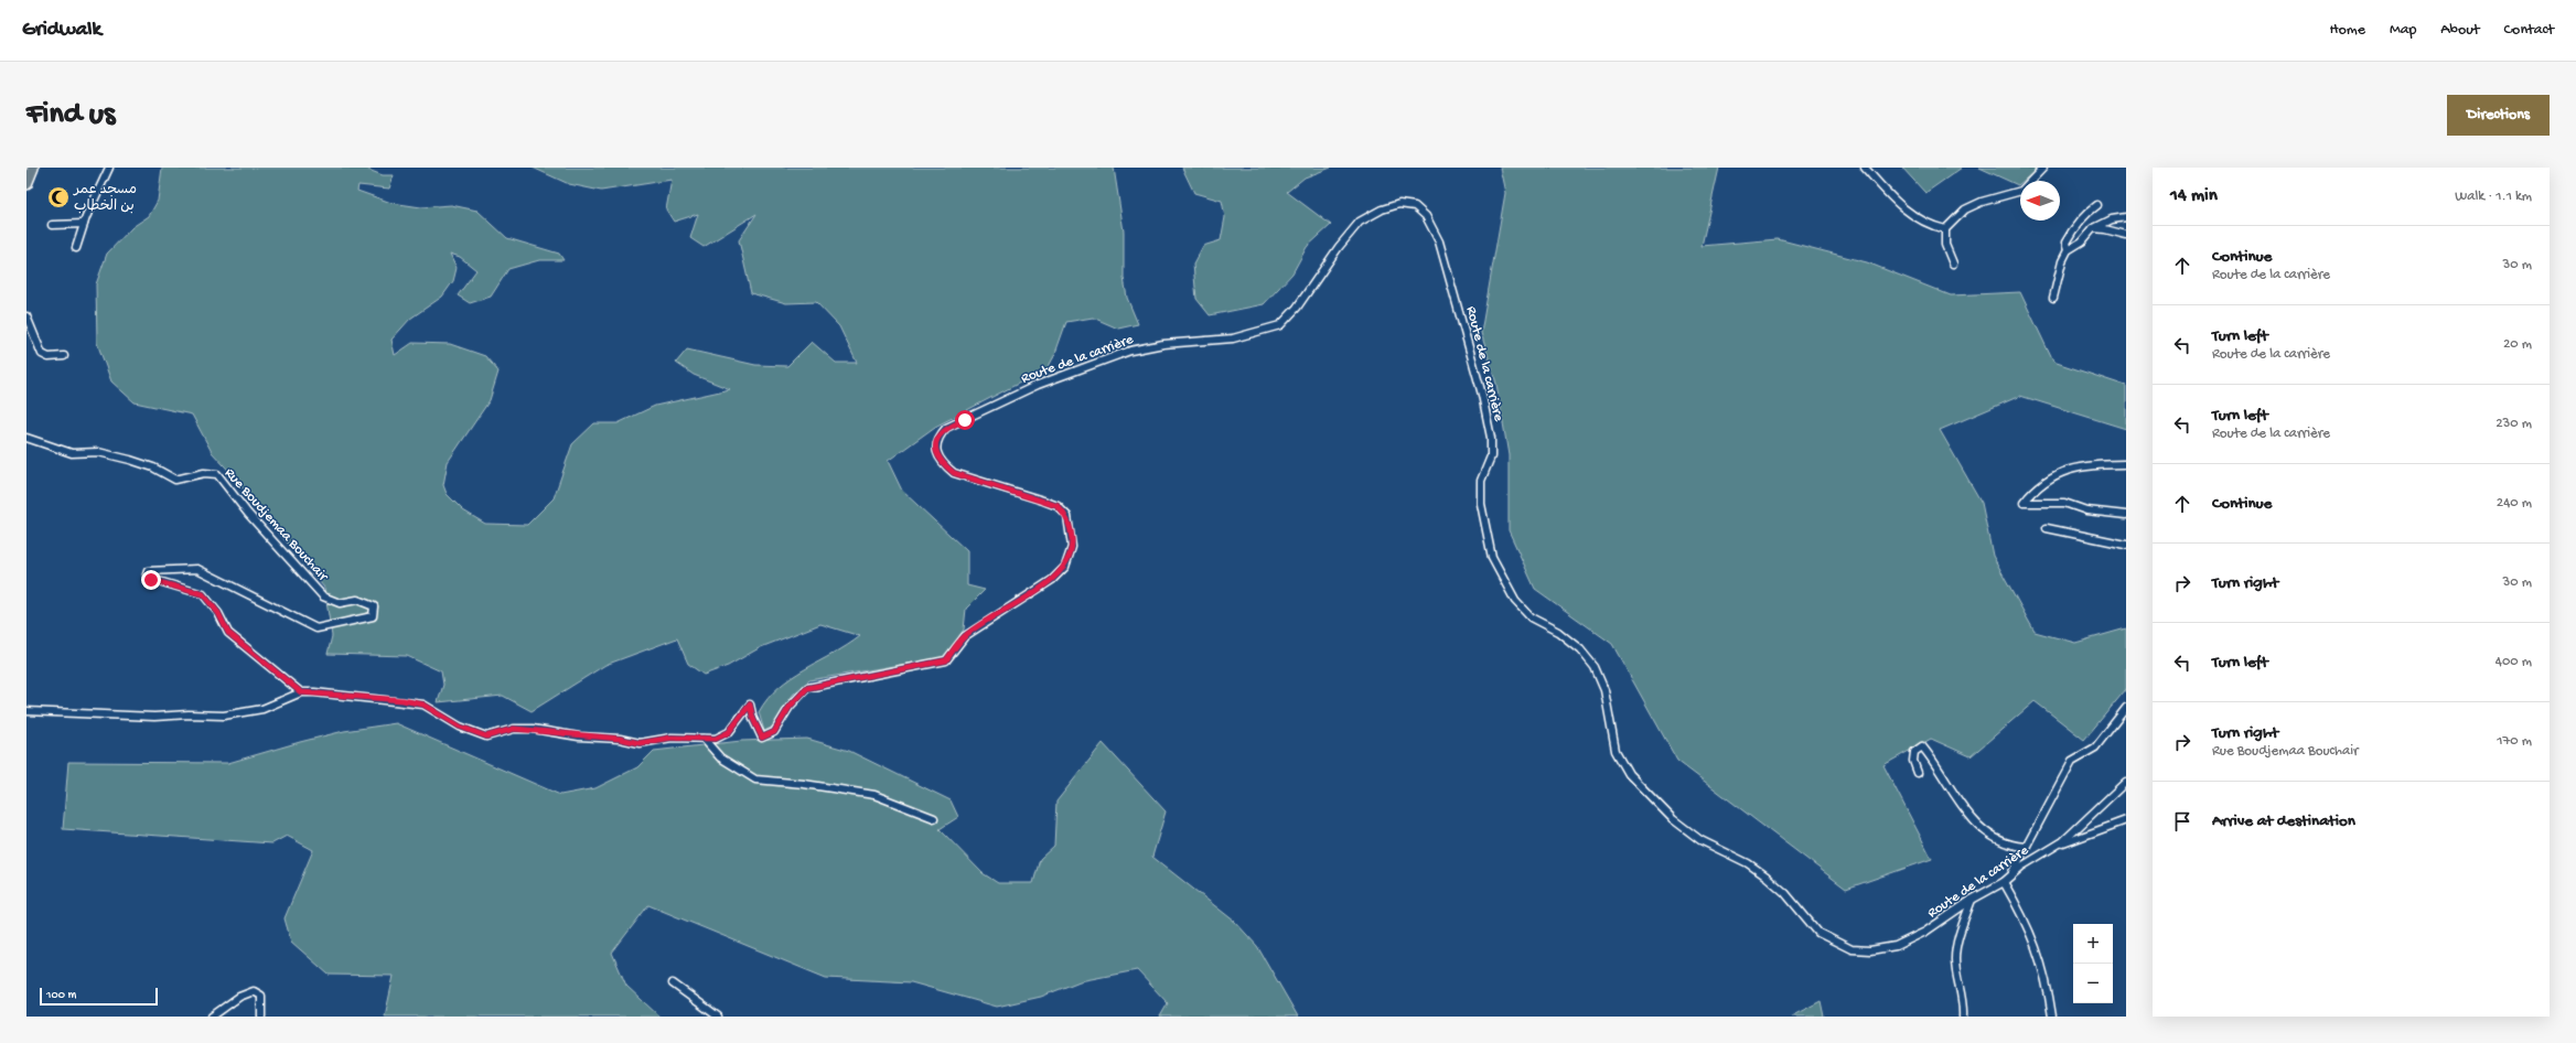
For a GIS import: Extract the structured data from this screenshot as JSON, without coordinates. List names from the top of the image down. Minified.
{"streets":{"street":["Route de la carrière","Rue Boudjemaa Bouchair"]},"places":{"mosque":["مسجد عمر بن الخطاب"]},"scale_bar":"100 m","north":"left","page":{"header":"Gridwalk","nav":["Home","Map","About","Contact"],"buttons":"Directions","title":"Find us","heading":["14 min","Walk · 1.1 km"],"list":[["Continue","Route de la carrière","30 m"],["Turn left","Route de la carrière","20 m"],["Turn left","Route de la carrière","230 m"],["Continue","240 m"],["Turn right","30 m"],["Turn left","400 m"],["Turn right","Rue Boudjemaa Bouchair","170 m"],"Arrive at destination"],"map_buttons":["+","−"],"scale":"100 m"}}
